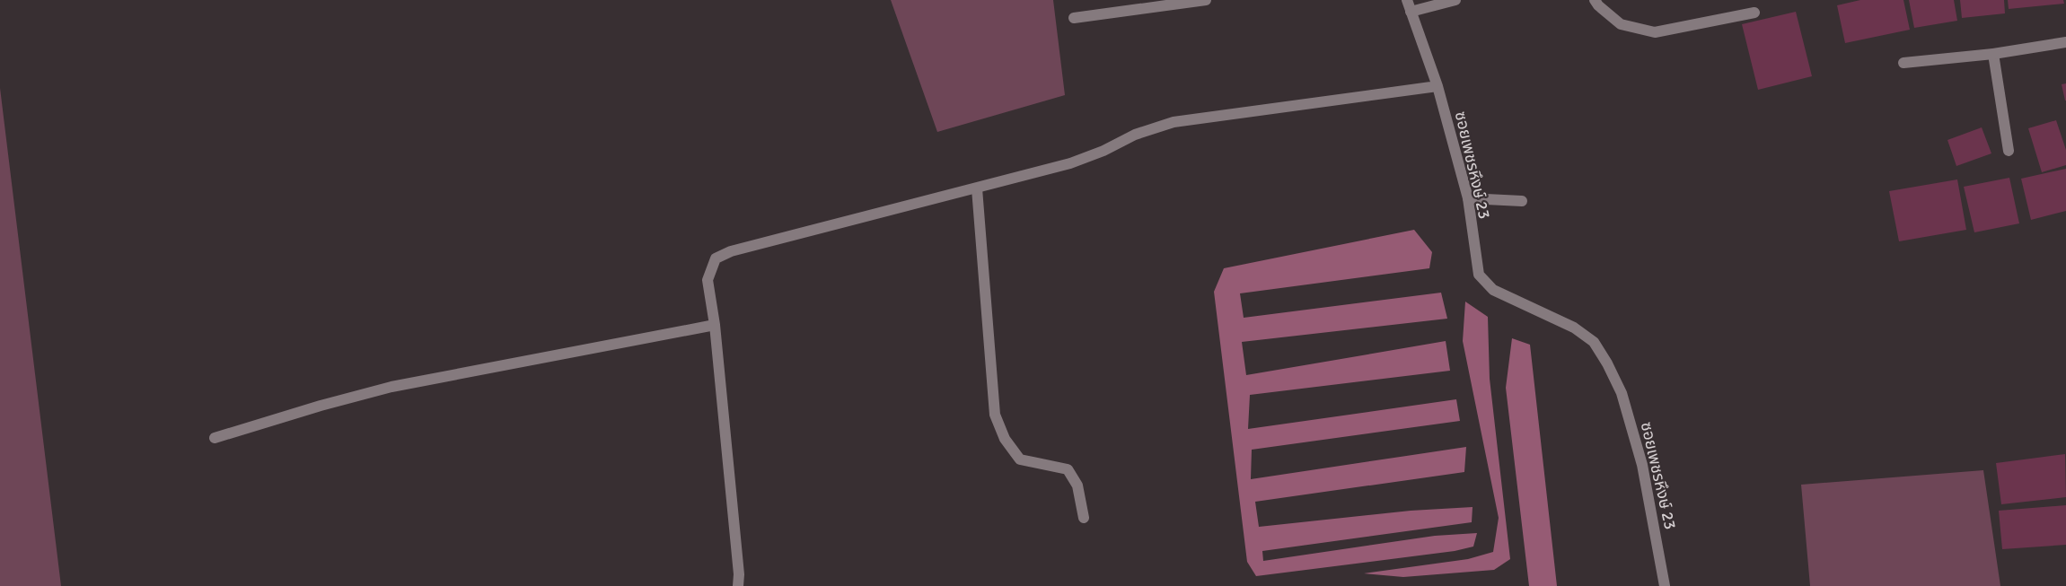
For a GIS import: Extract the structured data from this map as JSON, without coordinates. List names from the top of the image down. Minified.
{"streets":{"street":["ซอยเพชรหึงษ์ 23"]}}
